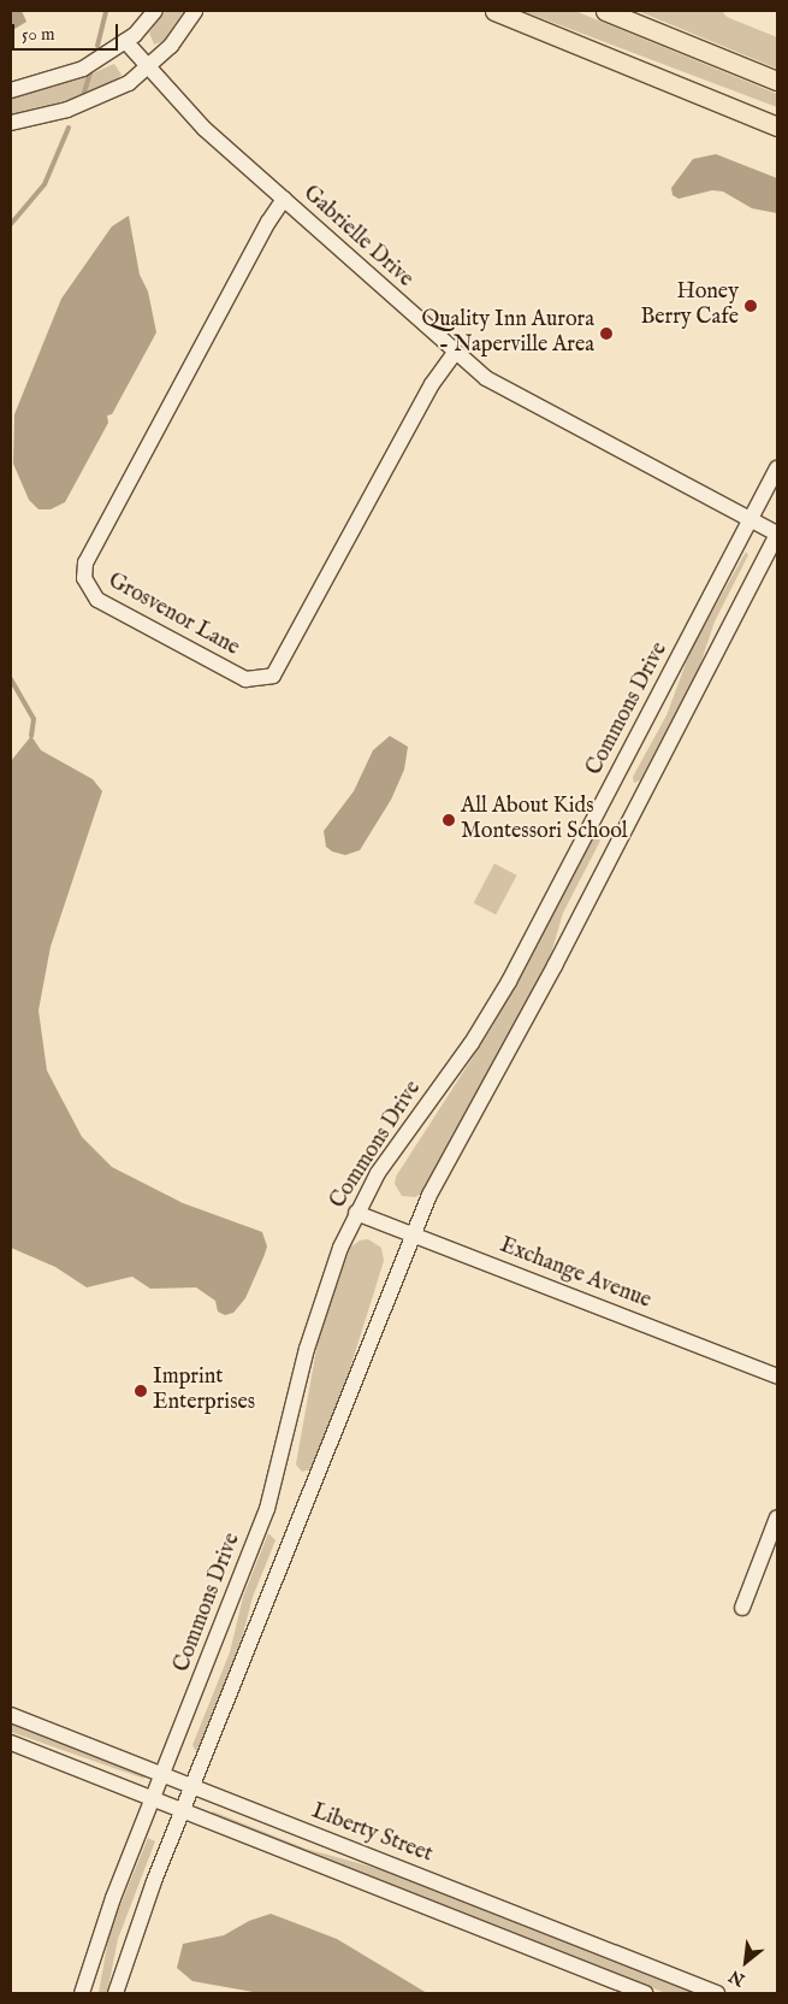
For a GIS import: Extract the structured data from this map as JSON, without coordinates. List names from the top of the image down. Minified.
{"streets":{"street":["Gabrielle Drive","Grosvenor Lane","Commons Drive","Exchange Avenue","Liberty Street"]},"crossings":[["Gabrielle Drive","Grosvenor Lane"],["Gabrielle Drive","Commons Drive"],["Commons Drive","Exchange Avenue"],["Commons Drive","Liberty Street"]],"places":["Honey Berry Cafe","Quality Inn Aurora - Naperville Area","All About Kids Montessori School","Imprint Enterprises"],"scale_bar":"50 m","north":"bottom left"}
